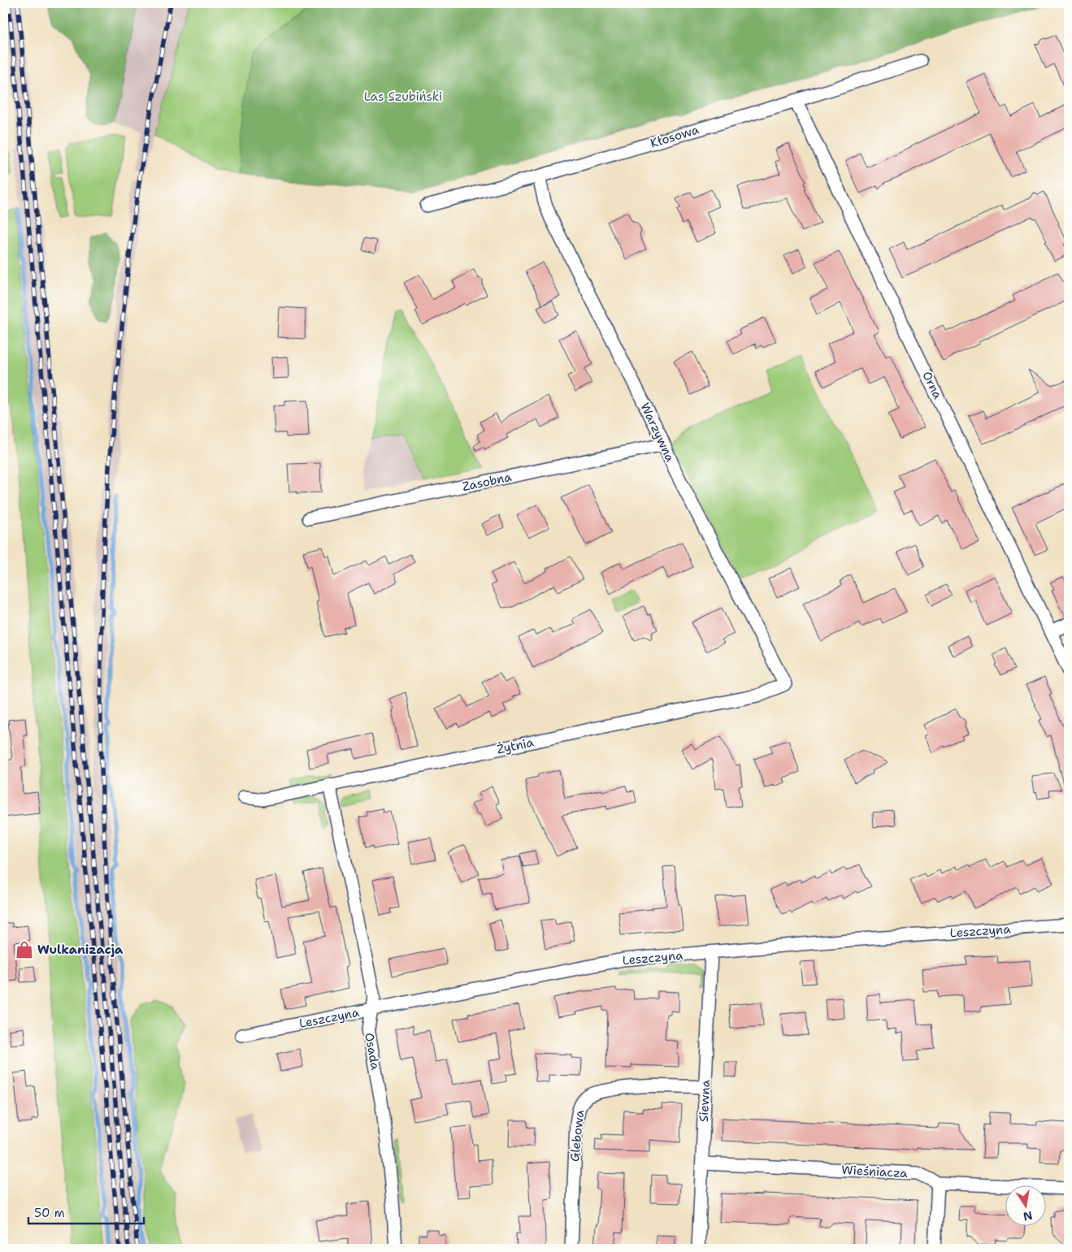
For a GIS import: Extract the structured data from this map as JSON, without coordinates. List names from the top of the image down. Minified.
{"streets":{"street":["Kłosowa","Orna","Warzywna","Zasobna","Żytnia","Leszczyna","Osada","Siewna","Glebowa","Wieśniacza"]},"crossings":[["Kłosowa","Orna"],["Kłosowa","Warzywna"],["Warzywna","Zasobna"],["Warzywna","Żytnia"],["Żytnia","Osada"],["Leszczyna","Osada"],["Leszczyna","Siewna"],["Siewna","Glebowa"],["Siewna","Wieśniacza"]],"parks":["Las Szubiński"],"places":{"shop":["Wulkanizacja"]},"scale_bar":"50 m","north":"bottom"}
